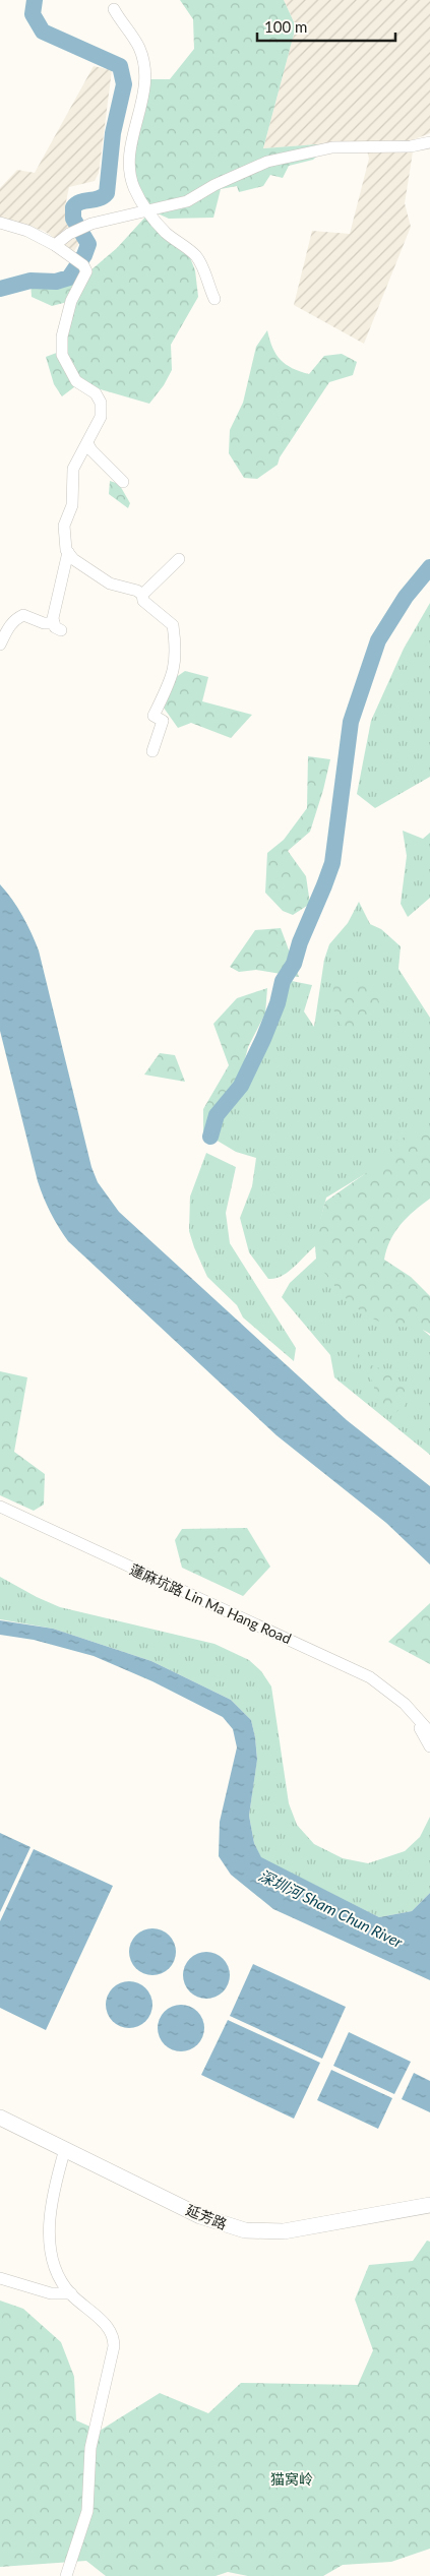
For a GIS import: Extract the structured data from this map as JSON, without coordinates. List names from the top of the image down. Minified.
{"streets":{"main road":["延芳路"],"street":["蓮麻坑路 Lin Ma Hang Road"]},"water":["深圳河 Sham Chun River"],"parks":["猫窝岭"],"scale_bar":"100 m"}
